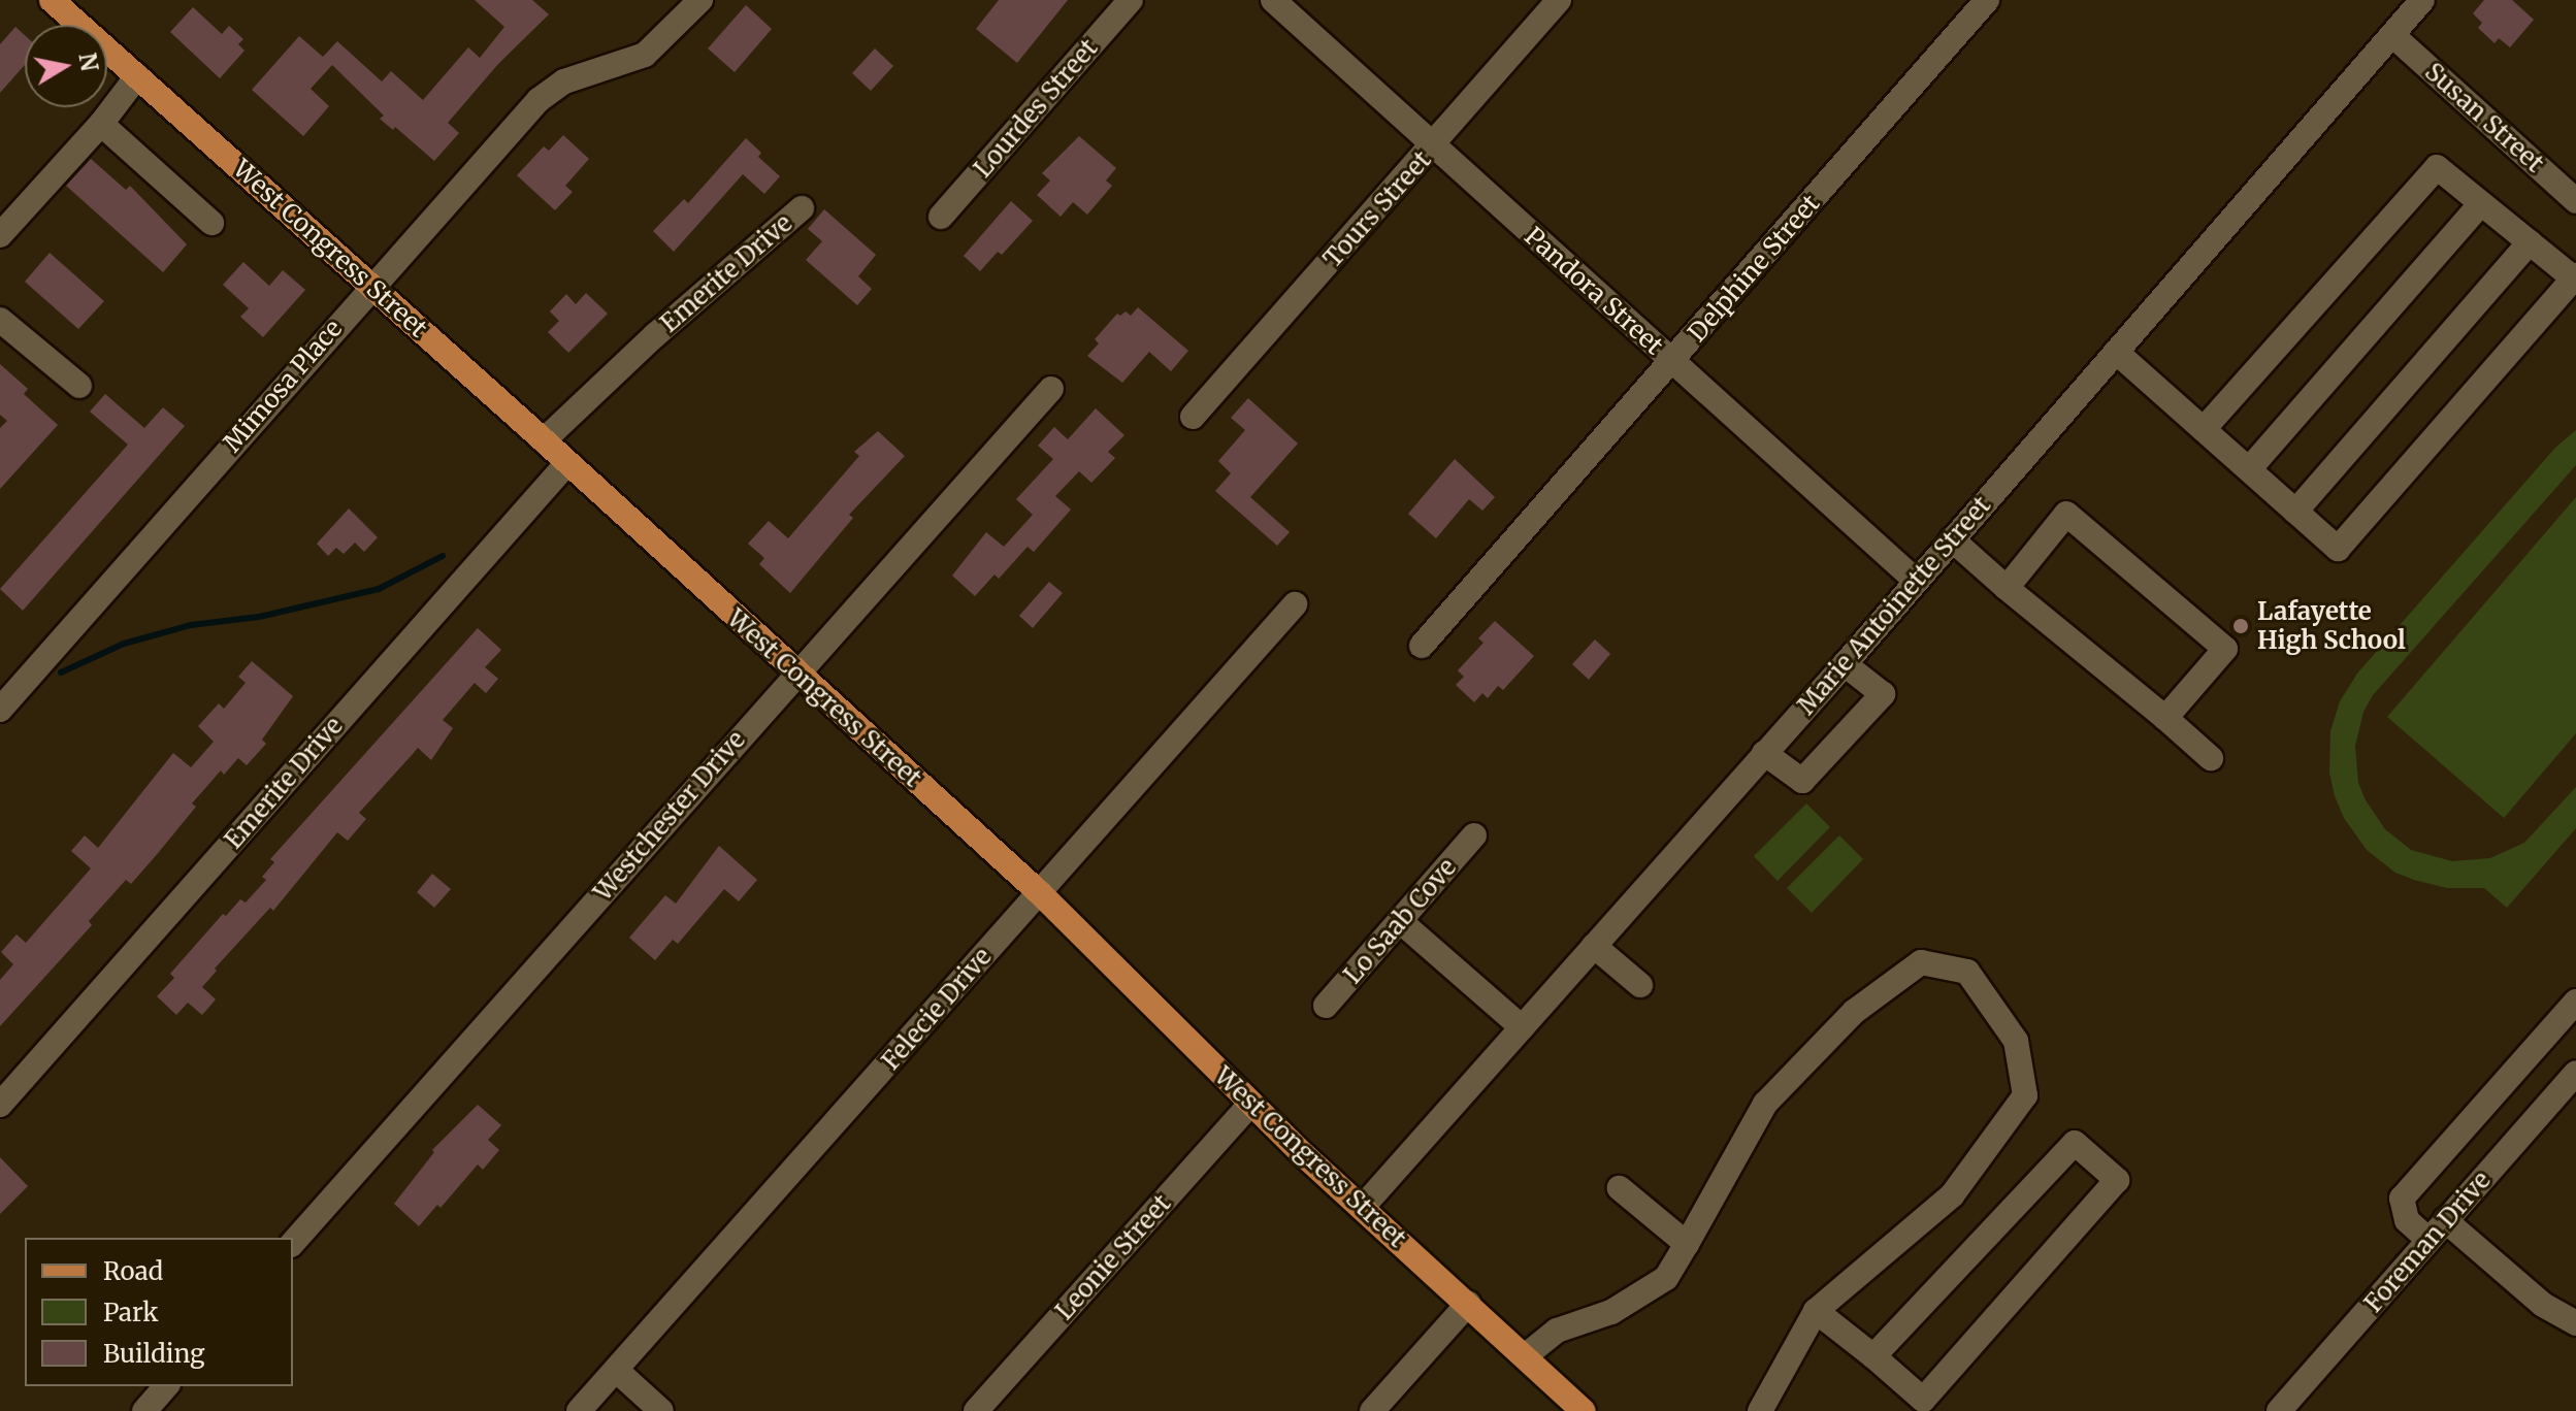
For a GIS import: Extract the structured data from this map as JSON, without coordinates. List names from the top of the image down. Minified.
{"streets":{"main road":["West Congress Street"],"street":["Lourdes Street","Susan Street","Tours Street","Delphine Street","Emerite Drive","Pandora Street","Mimosa Place","Marie Antoinette Street","Westchester Drive","Lo Saab Cove","Felecie Drive","Foreman Drive","Leonie Street"]},"crossings":[["Susan Street","Marie Antoinette Street"],["Tours Street","Pandora Street"],["West Congress Street","Emerite Drive"],["West Congress Street","Mimosa Place"],["West Congress Street","Marie Antoinette Street"],["West Congress Street","Westchester Drive"],["West Congress Street","Felecie Drive"],["West Congress Street","Leonie Street"],["Delphine Street","Pandora Street"],["Pandora Street","Marie Antoinette Street"]],"places":["Lafayette High School"],"legend":["Road","Park","Building"],"north":"right"}
